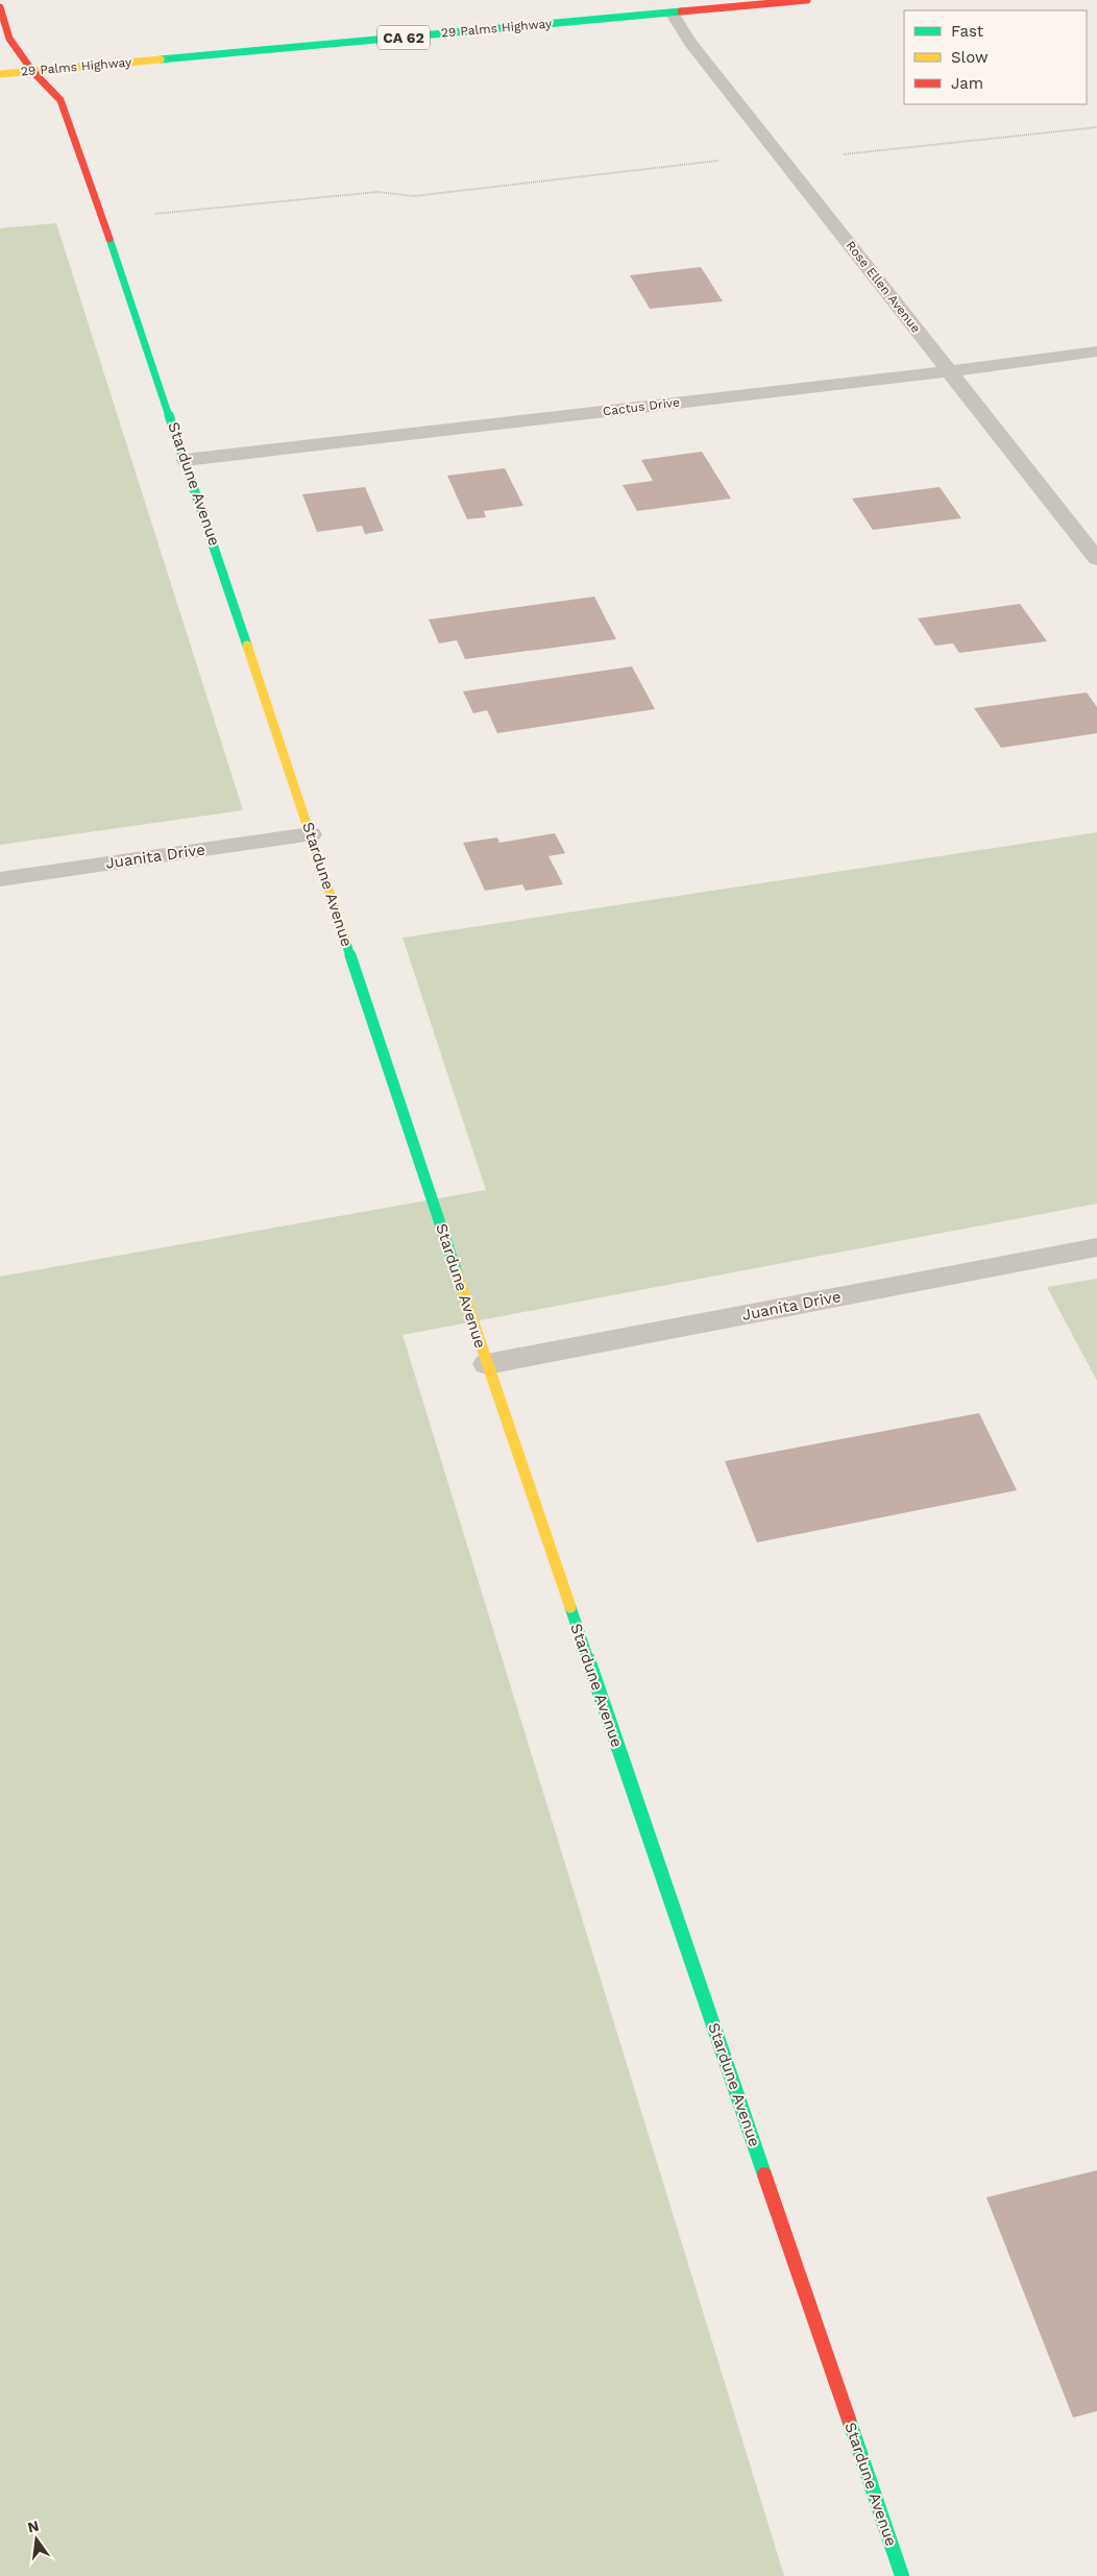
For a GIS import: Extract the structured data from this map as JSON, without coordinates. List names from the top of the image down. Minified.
{"streets":{"street":["29 Palms Highway","CA 62","Rose Ellen Avenue","Cactus Drive","Stardune Avenue","Juanita Drive"]},"crossings":[["29 Palms Highway","Rose Ellen Avenue"],["29 Palms Highway","Stardune Avenue"],["Rose Ellen Avenue","Cactus Drive"],["Cactus Drive","Stardune Avenue"],["Stardune Avenue","Juanita Drive"]],"legend":["Fast","Slow","Jam"],"north":"top"}
